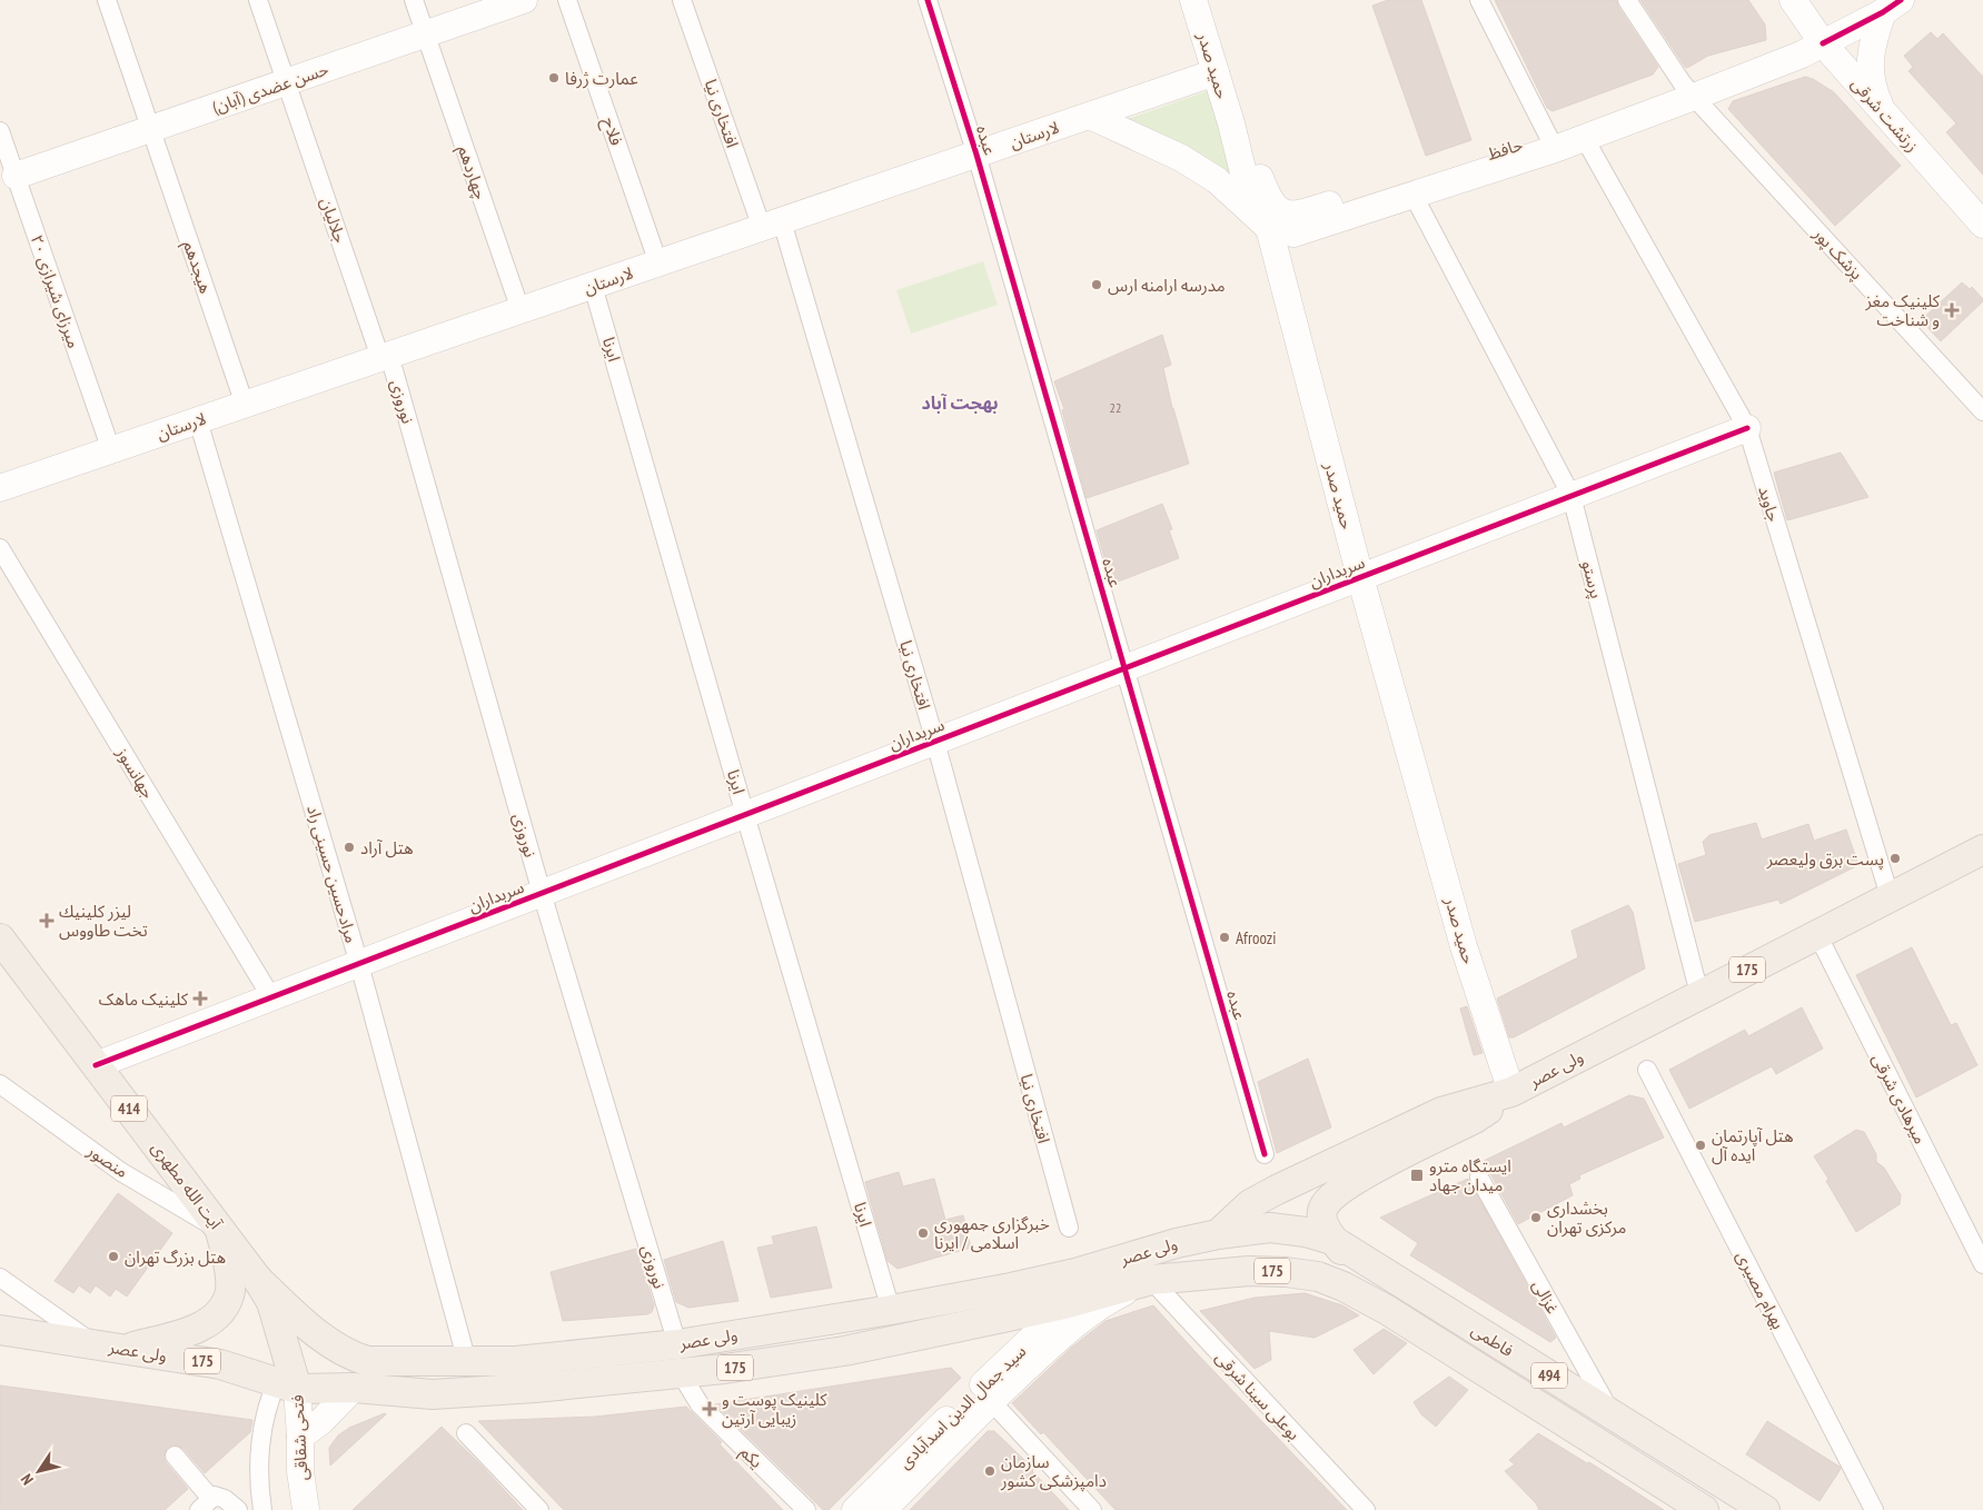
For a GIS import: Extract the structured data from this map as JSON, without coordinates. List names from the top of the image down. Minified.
{"streets":{"main road":["حمید صدر","حسن عضدی (آبان)","زرتشت شرقی","لارستان","حافظ","سربداران","175","ولی عصر","414","آیت الله مطهری","فاطمی","494","سید جمال الدین اسدآبادی","فتحی شقاقی"],"street":["افتخاری نیا","فلاح","عبده","چهاردهم","جلالیان","پزشک پور","هیجدهم","میرزای شیرازی ۲۰","ايرنا","نوروزی","جاوید","پرستو","جهانسوز","مرادحسین حسینی راد","میرهادی شرقی","منصور","بهرام مصیری","غزالی","بوعلی سینا شرقی","یکم"]},"crossings":[["حمید صدر","لارستان"],["حمید صدر","حافظ"],["حمید صدر","سربداران"],["حمید صدر","ولی عصر"],["حمید صدر","494"],["حسن عضدی (آبان)","چهاردهم"],["حسن عضدی (آبان)","جلالیان"],["حسن عضدی (آبان)","هیجدهم"],["حسن عضدی (آبان)","میرزای شیرازی ۲۰"],["افتخاری نیا","لارستان"],["افتخاری نیا","سربداران"],["زرتشت شرقی","حافظ"],["فلاح","لارستان"],["لارستان","عبده"],["لارستان","چهاردهم"],["لارستان","جلالیان"],["لارستان","هیجدهم"],["لارستان","میرزای شیرازی ۲۰"],["لارستان","ايرنا"],["لارستان","نوروزی"],["لارستان","مرادحسین حسینی راد"],["عبده","سربداران"],["حافظ","پزشک پور"],["حافظ","جاوید"],["حافظ","پرستو"],["جلالیان","نوروزی"],["ايرنا","سربداران"],["ايرنا","ولی عصر"],["نوروزی","سربداران"],["نوروزی","ولی عصر"],["جاوید","سربداران"],["جاوید","ولی عصر"],["سربداران","پرستو"],["سربداران","جهانسوز"],["سربداران","مرادحسین حسینی راد"],["سربداران","آیت الله مطهری"],["پرستو","ولی عصر"],["مرادحسین حسینی راد","ولی عصر"],["ولی عصر","میرهادی شرقی"],["ولی عصر","آیت الله مطهری"],["ولی عصر","فاطمی"],["ولی عصر","494"],["ولی عصر","بوعلی سینا شرقی"],["ولی عصر","سید جمال الدین اسدآبادی"],["ولی عصر","فتحی شقاقی"],["ولی عصر","یکم"],["منصور","آیت الله مطهری"],["آیت الله مطهری","فتحی شقاقی"],["غزالی","فاطمی"],["فاطمی","494"]],"districts":["بهجت آباد"],"places":{"other":["عمارت ژرفا","مدرسه ارامنه ارس","هتل آراد","پست برق ولیعصر","Afroozi","هتل آپارتمان ایده آل","بخشداری مرکزی تهران","خبرگزاری جمهوری اسلامی / ایرنا","هتل بزرگ تهران","سازمان دامپزشکی کشور"],"health":["کلینیک مغز و شناخت","ليزر كلينيك تخت طاووس","کلینیک ماهک","کلینیک پوست و زیبایی آرتین"],"transit":["ایستگاه مترو میدان جهاد"]},"house_numbers":["22"],"north":"bottom left"}
